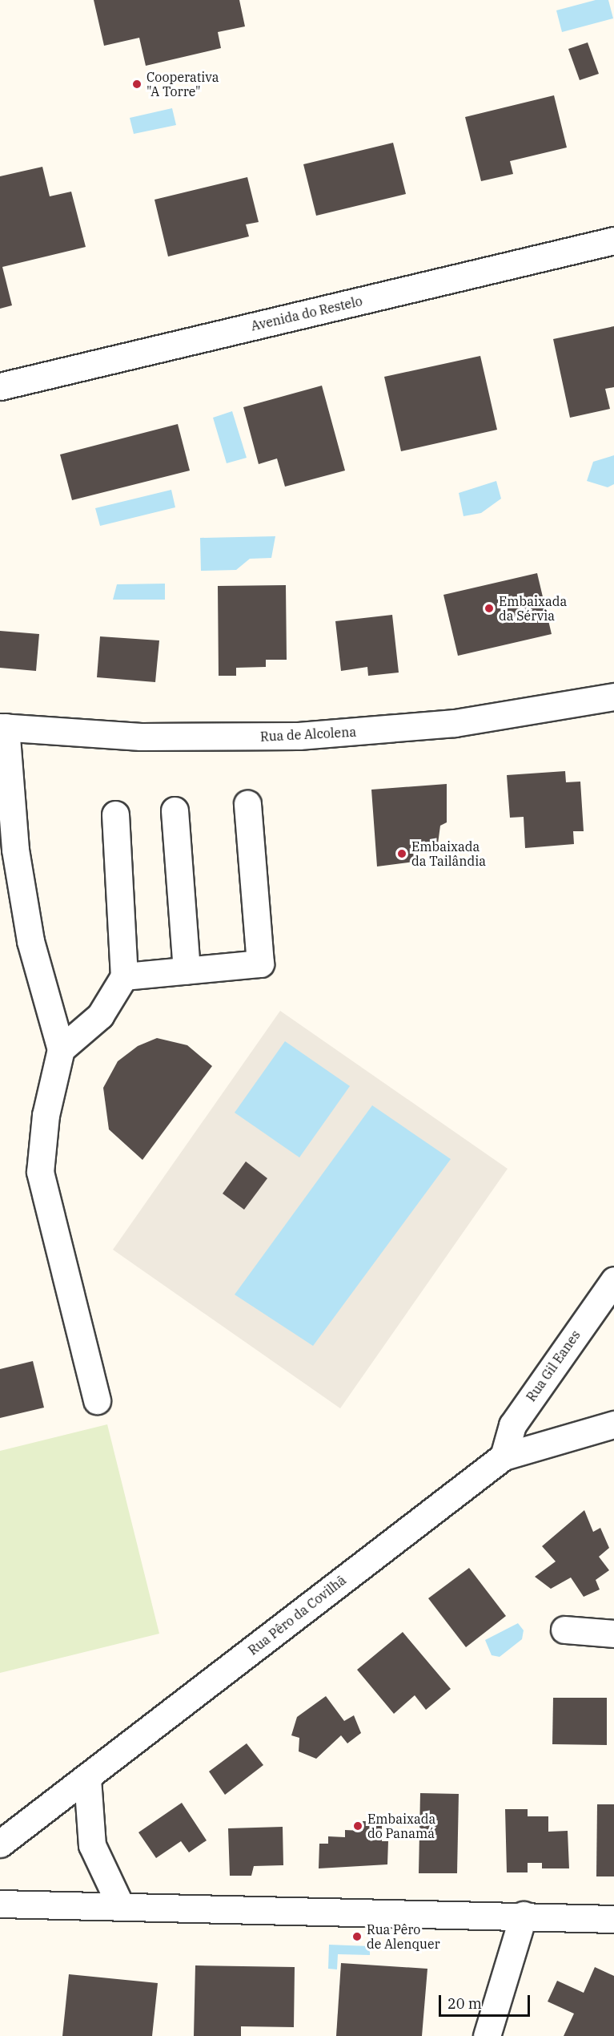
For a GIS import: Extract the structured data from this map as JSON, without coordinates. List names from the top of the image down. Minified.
{"streets":{"street":["Avenida do Restelo","Rua de Alcolena","Rua Gil Eanes","Rua Pêro da Covilhã"]},"crossings":[["Rua Gil Eanes","Rua Pêro da Covilhã"]],"places":["Cooperativa \"A Torre\"","Embaixada da Sérvia","Embaixada da Tailândia","Embaixada do Panamá","Rua Pêro de Alenquer"],"scale_bar":"20 m"}
